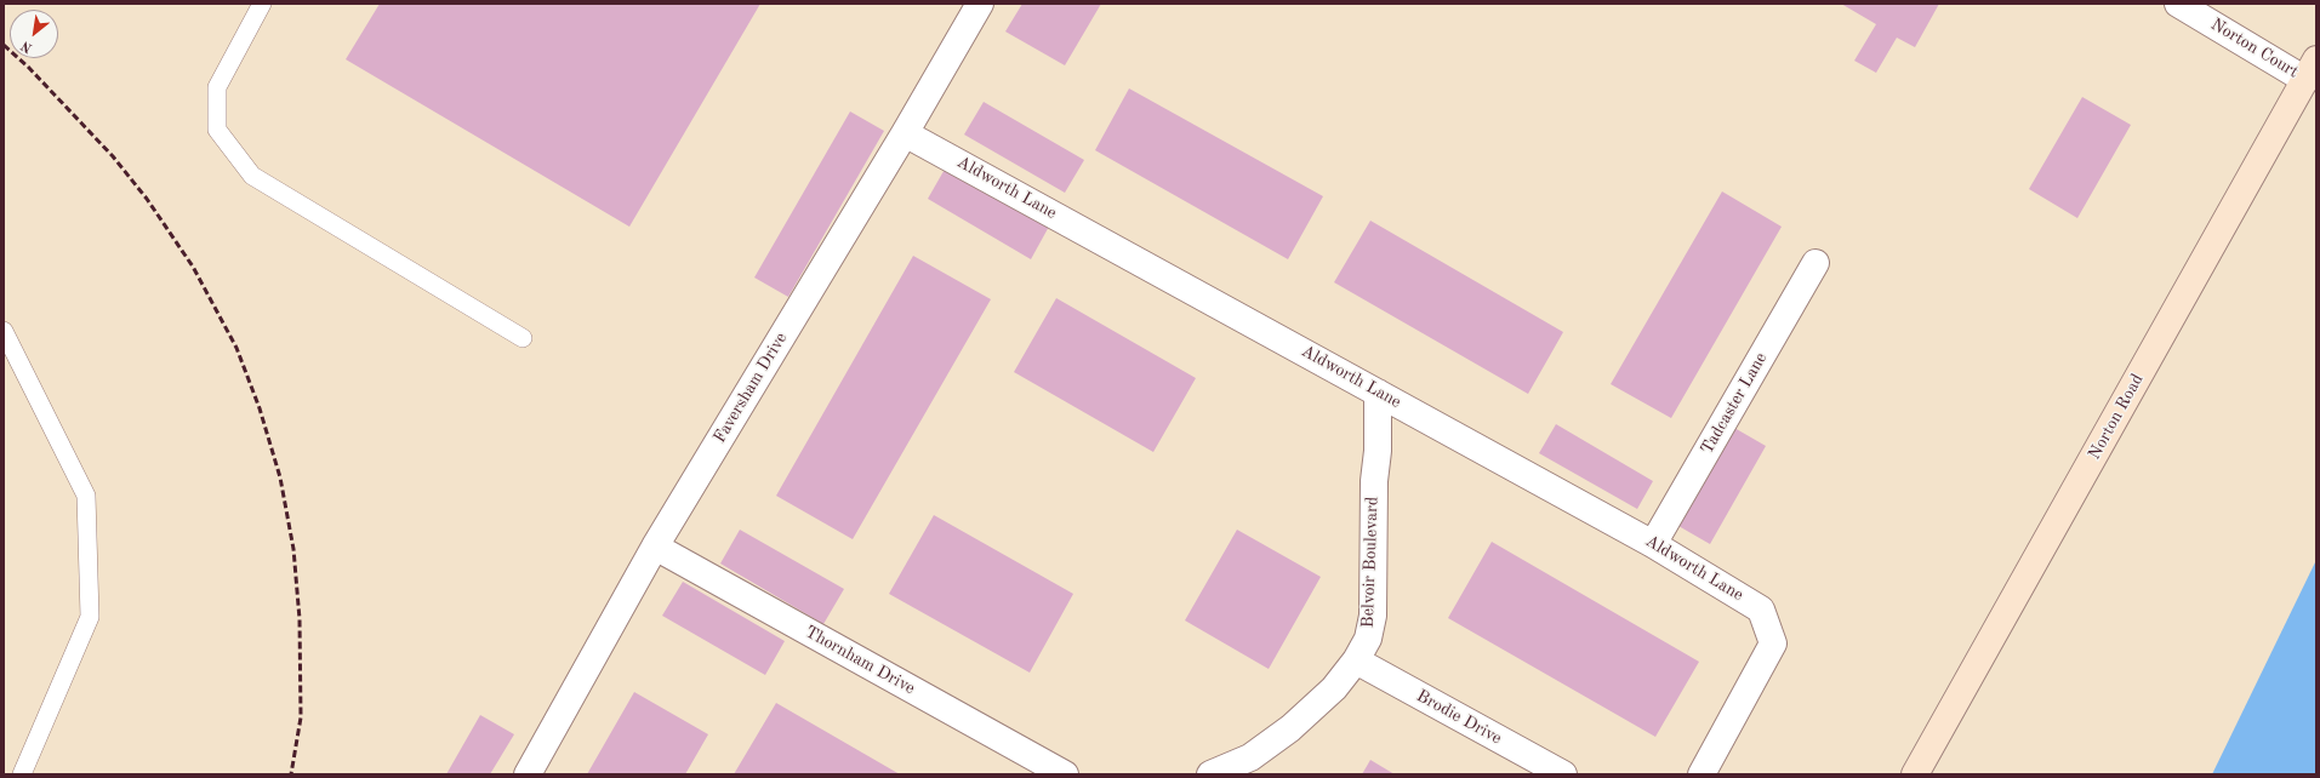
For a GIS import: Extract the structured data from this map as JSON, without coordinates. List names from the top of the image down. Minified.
{"streets":{"main road":["Norton Road"],"street":["Norton Court","Aldworth Lane","Faversham Drive","Tadcaster Lane","Belvoir Boulevard","Thornham Drive","Brodie Drive"]},"crossings":[["Norton Court","Norton Road"],["Aldworth Lane","Faversham Drive"],["Aldworth Lane","Tadcaster Lane"],["Aldworth Lane","Belvoir Boulevard"],["Faversham Drive","Thornham Drive"],["Belvoir Boulevard","Brodie Drive"]],"north":"bottom left"}
